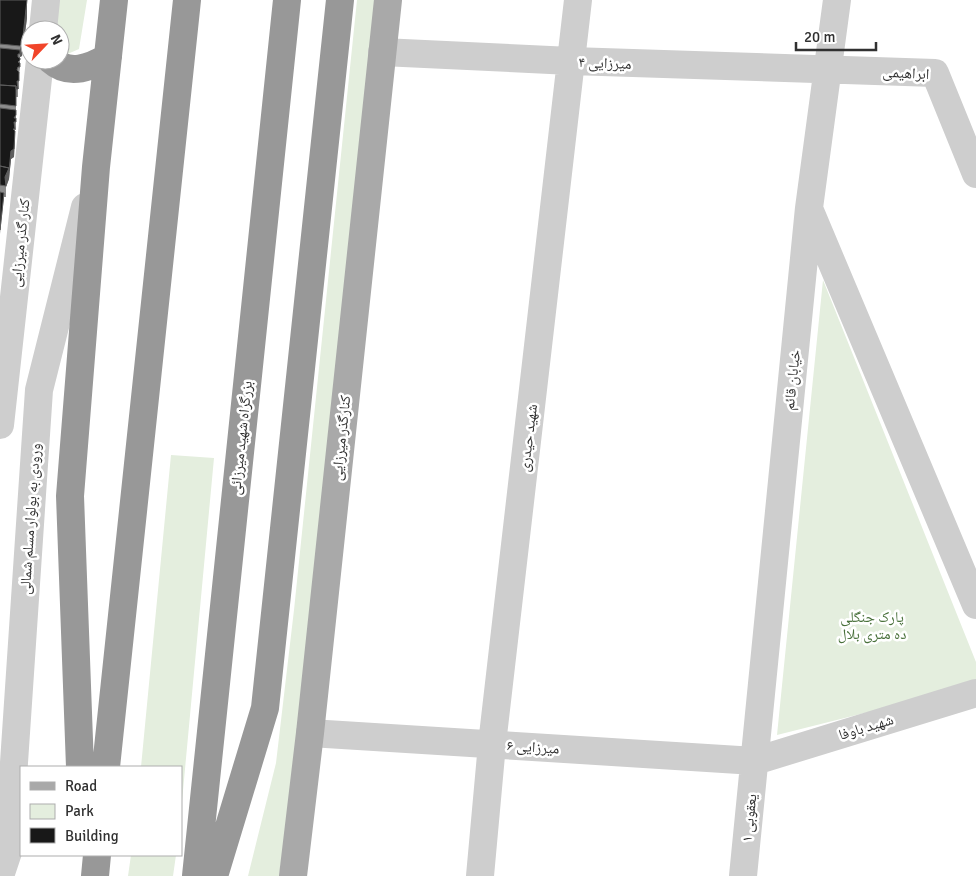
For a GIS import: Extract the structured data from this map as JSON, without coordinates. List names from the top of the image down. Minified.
{"streets":{"highway":["بزرگراه شهید میرزائی"],"main road":["کنارگذر میرزایی"],"street":["میرزایی ۴","ابراهیمی","کنار گذر میرزایی","خیابان قائم","شهید حیدری","ورودی به بولوار مسلم شمالی","شهید باوفا","میرزایی ۶","یعقوبی ۱"]},"crossings":[["میرزایی ۴","ابراهیمی"],["میرزایی ۴","خیابان قائم"],["میرزایی ۴","کنارگذر میرزایی"],["میرزایی ۴","شهید حیدری"],["ابراهیمی","خیابان قائم"],["خیابان قائم","شهید باوفا"],["خیابان قائم","میرزایی ۶"],["خیابان قائم","یعقوبی ۱"],["کنارگذر میرزایی","میرزایی ۶"],["شهید حیدری","میرزایی ۶"],["شهید باوفا","میرزایی ۶"],["شهید باوفا","یعقوبی ۱"],["میرزایی ۶","یعقوبی ۱"]],"parks":["پارک جنگلی ده متری بلال"],"legend":["Road","Park","Building"],"scale_bar":"20 m","north":"top right"}
